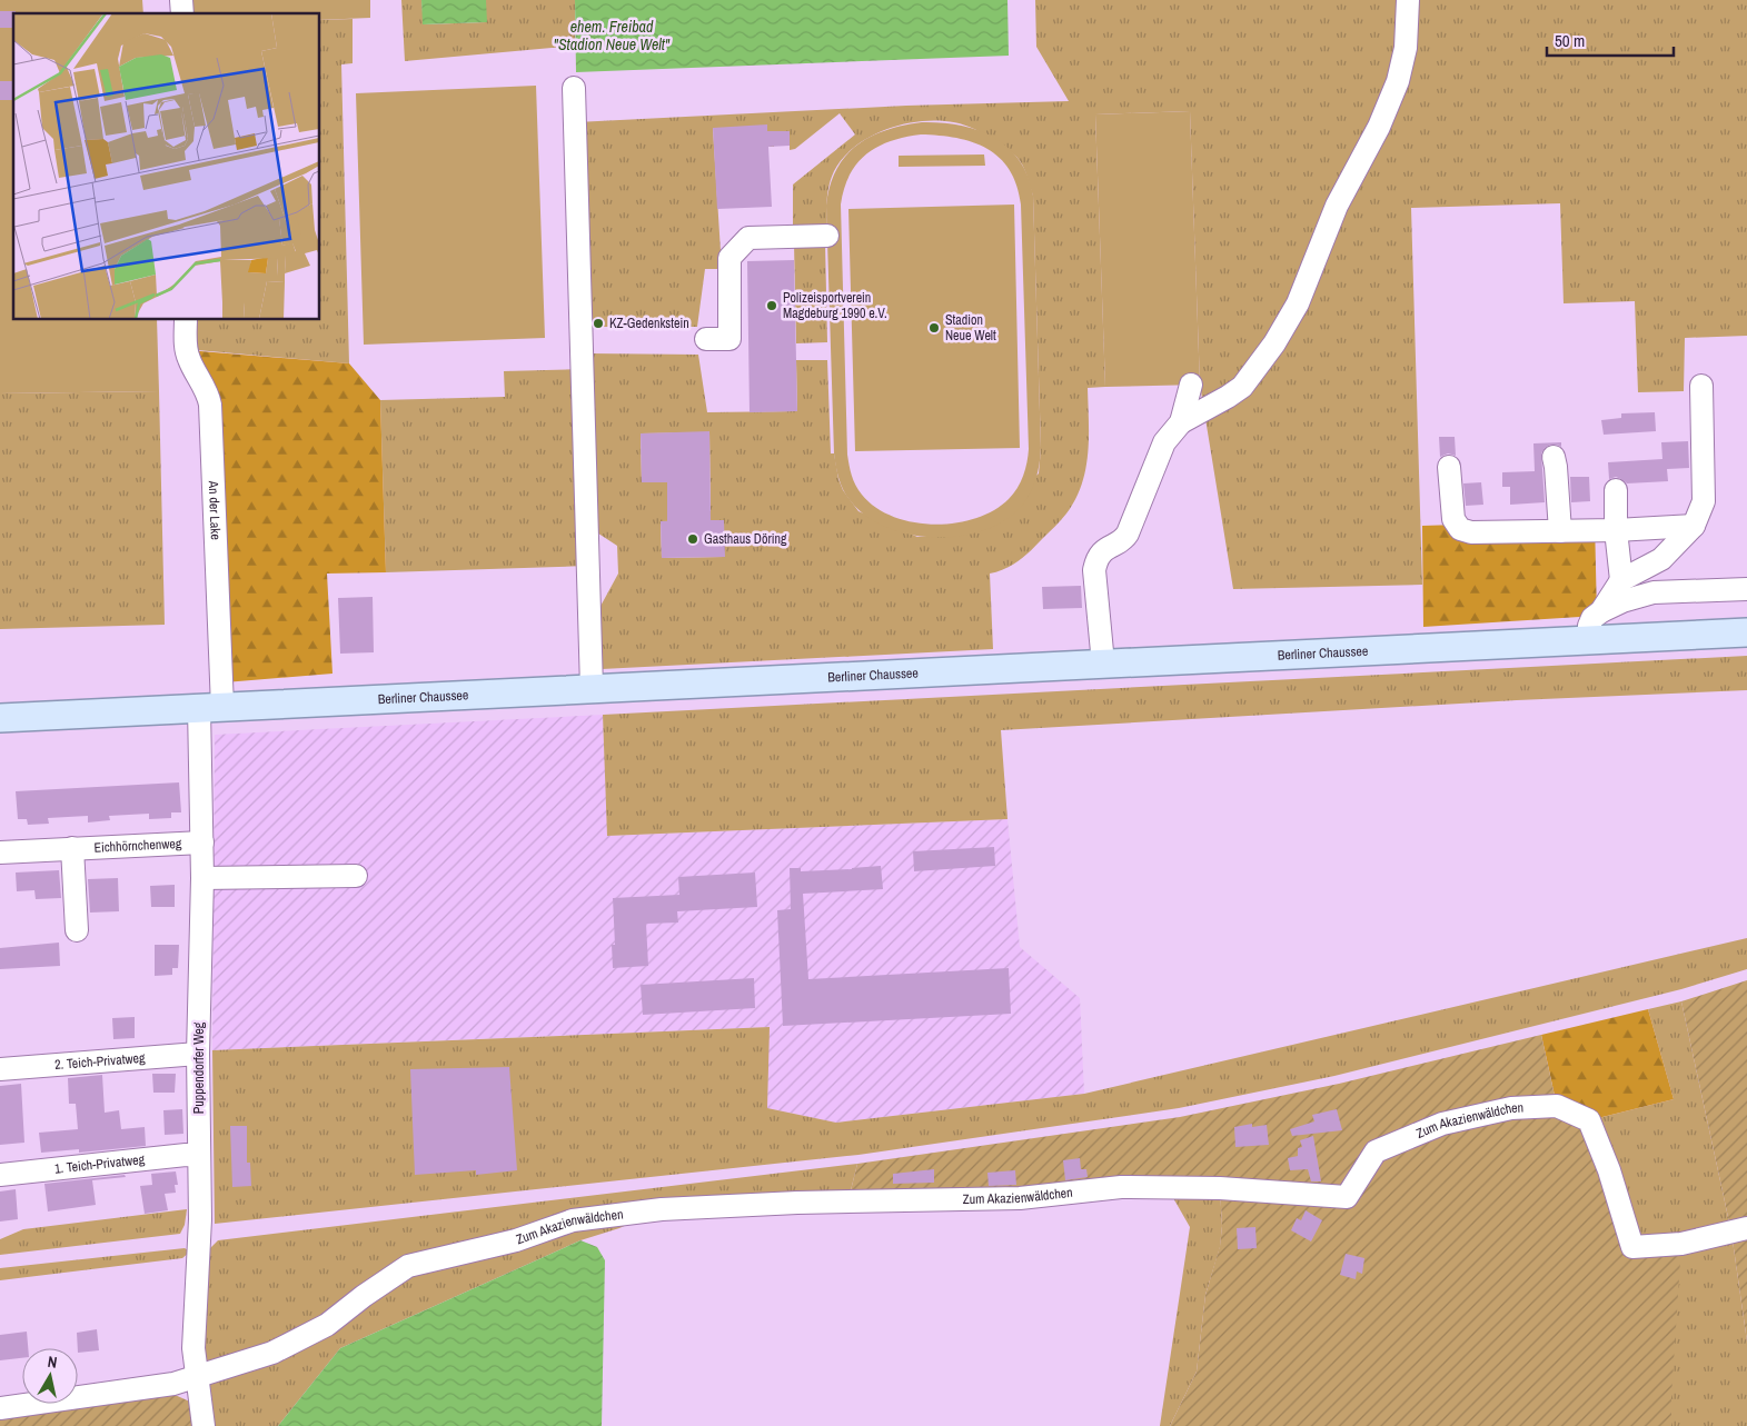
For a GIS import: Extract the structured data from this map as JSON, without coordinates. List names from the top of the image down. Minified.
{"streets":{"main road":["Berliner Chaussee"],"street":["An der Lake","Eichhörnchenweg","2. Teich-Privatweg","Puppendorfer Weg","Zum Akazienwäldchen","1. Teich-Privatweg"]},"crossings":[["An der Lake","Berliner Chaussee"],["An der Lake","Puppendorfer Weg"],["Berliner Chaussee","Puppendorfer Weg"],["Eichhörnchenweg","Puppendorfer Weg"],["2. Teich-Privatweg","Puppendorfer Weg"],["Puppendorfer Weg","Zum Akazienwäldchen"],["Puppendorfer Weg","1. Teich-Privatweg"]],"water":["ehem. Freibad \"Stadion Neue Welt\""],"places":["Polizeisportverein Magdeburg 1990 e.V.","KZ-Gedenkstein","Stadion Neue Welt","Gasthaus Döring"],"scale_bar":"50 m","north":"top"}
